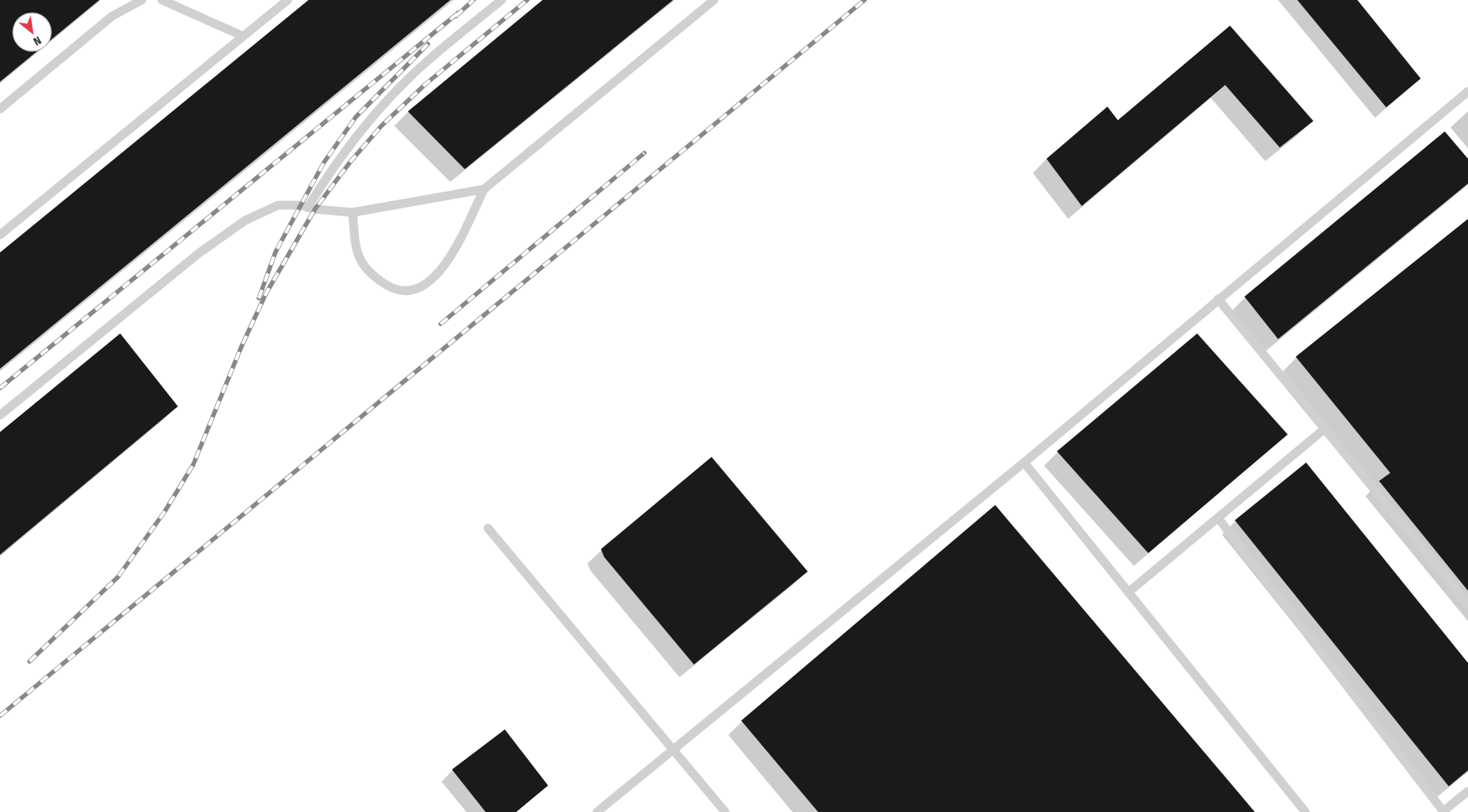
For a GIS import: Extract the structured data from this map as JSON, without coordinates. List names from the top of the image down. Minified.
{"north":"bottom right"}
